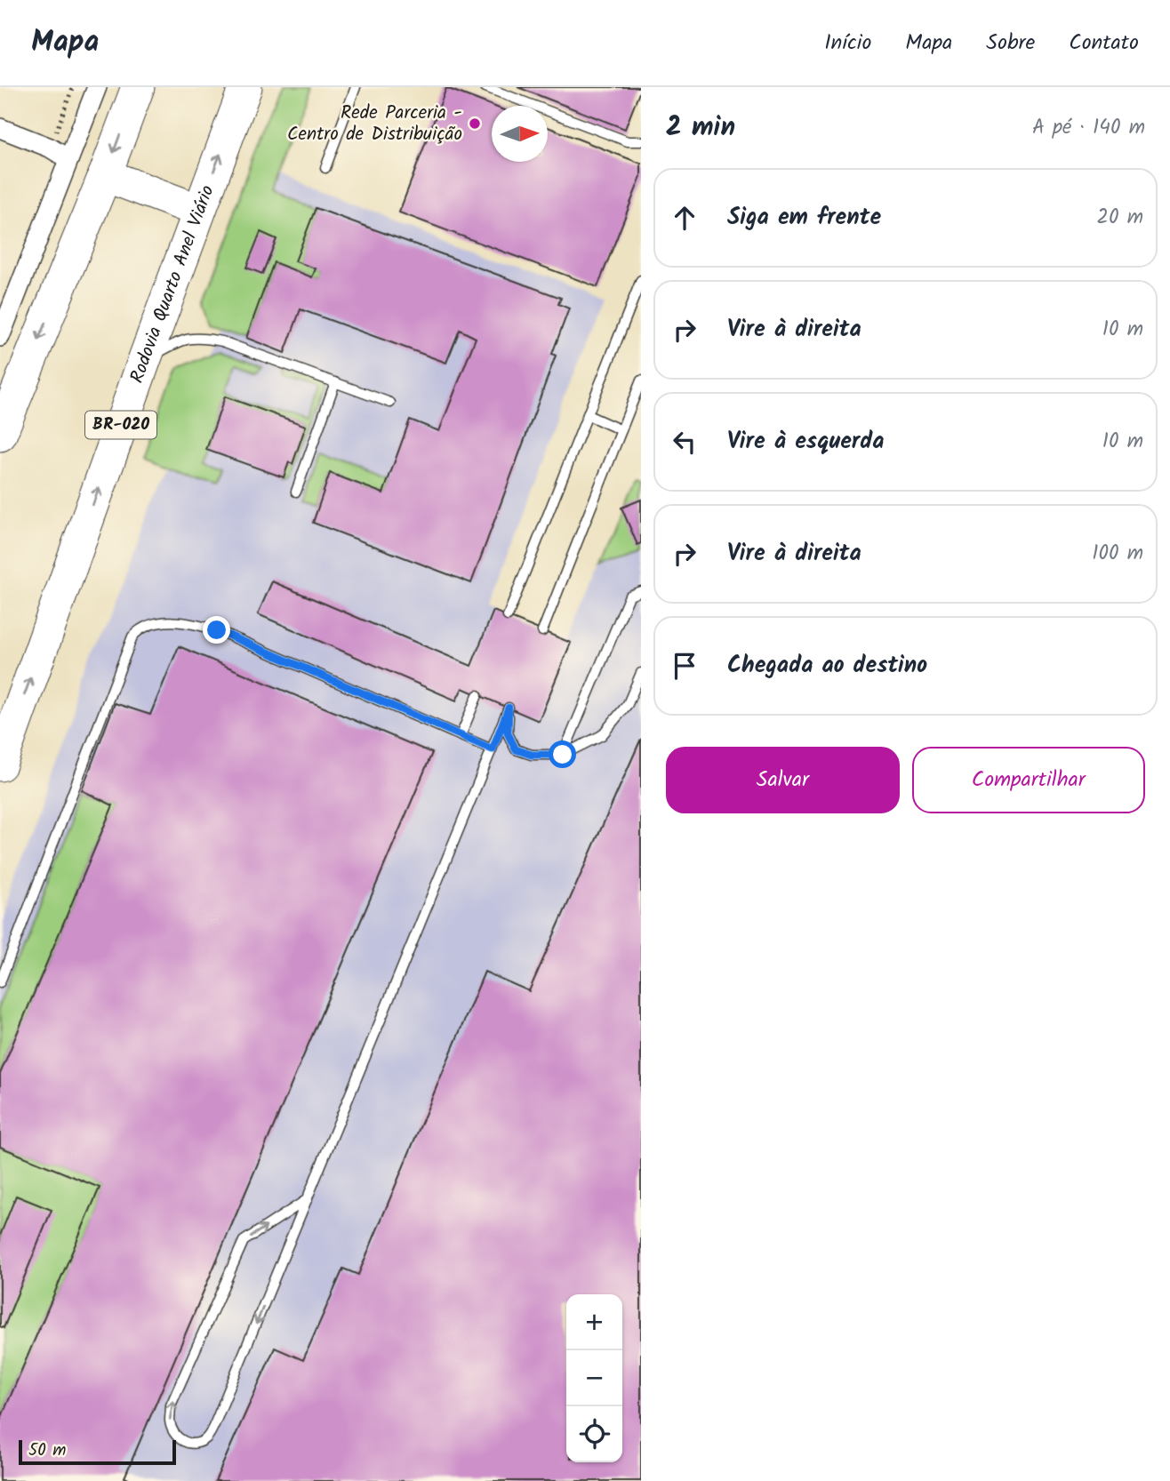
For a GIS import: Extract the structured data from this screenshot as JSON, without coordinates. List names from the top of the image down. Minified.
{"streets":{"highway":["Rodovia Quarto Anel Viário","BR-020"]},"places":["Rede Parceria - Centro de Distribuição"],"scale_bar":"50 m","north":"right","page":{"header":"Mapa","nav":["Início","Mapa","Sobre","Contato"],"heading":["2 min","A pé · 140 m"],"list":[["Siga em frente","20 m"],["Vire à direita","10 m"],["Vire à esquerda","10 m"],["Vire à direita","100 m"],"Chegada ao destino"],"buttons":["Salvar","Compartilhar"],"map_buttons":["+","−"],"scale":"50 m"}}
